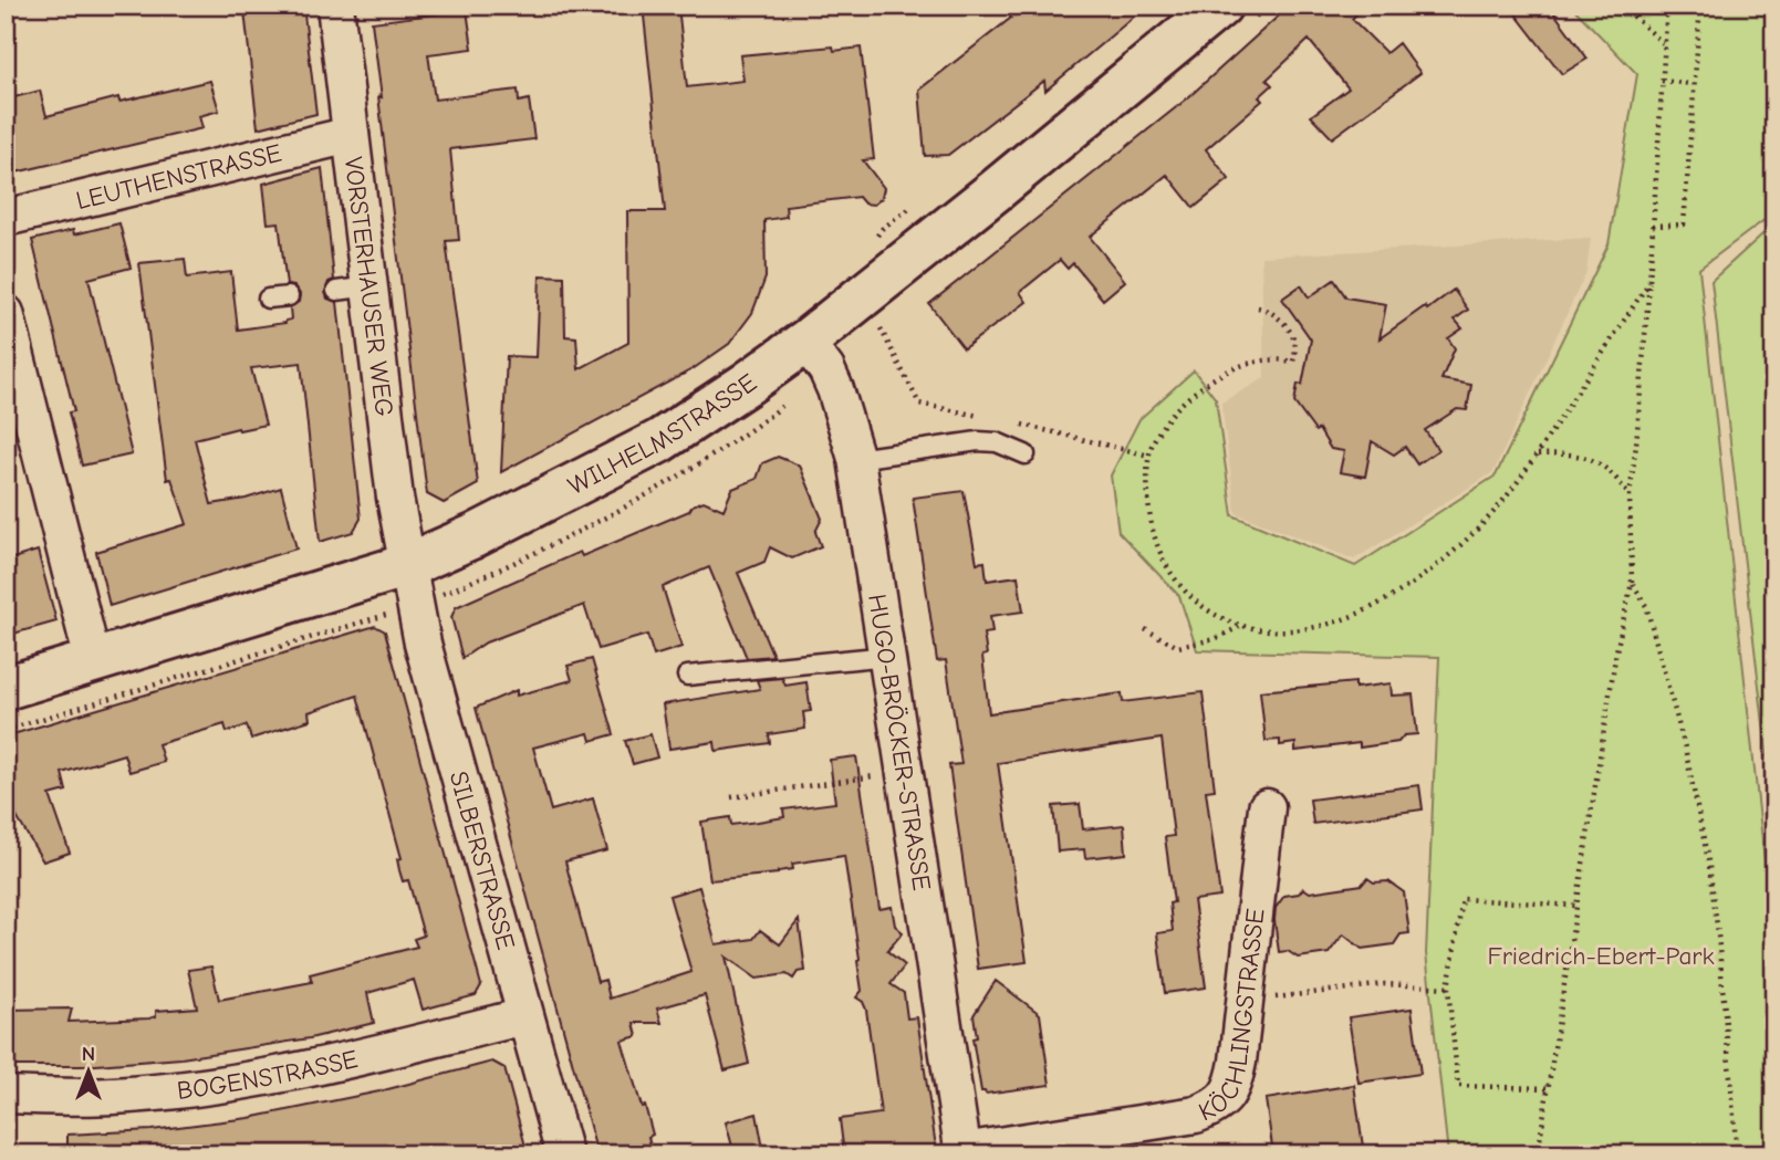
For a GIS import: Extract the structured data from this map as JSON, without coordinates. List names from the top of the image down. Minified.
{"streets":{"main road":["WILHELMSTRASSE"],"street":["LEUTHENSTRASSE","VORSTERHAUSER WEG","HUGO-BRÖCKER-STRASSE","SILBERSTRASSE","KÖCHLINGSTRASSE","BOGENSTRASSE"]},"crossings":[["LEUTHENSTRASSE","VORSTERHAUSER WEG"],["VORSTERHAUSER WEG","WILHELMSTRASSE"],["VORSTERHAUSER WEG","SILBERSTRASSE"],["WILHELMSTRASSE","HUGO-BRÖCKER-STRASSE"],["WILHELMSTRASSE","SILBERSTRASSE"],["HUGO-BRÖCKER-STRASSE","KÖCHLINGSTRASSE"],["SILBERSTRASSE","BOGENSTRASSE"]],"parks":["Friedrich-Ebert-Park"],"north":"top"}
